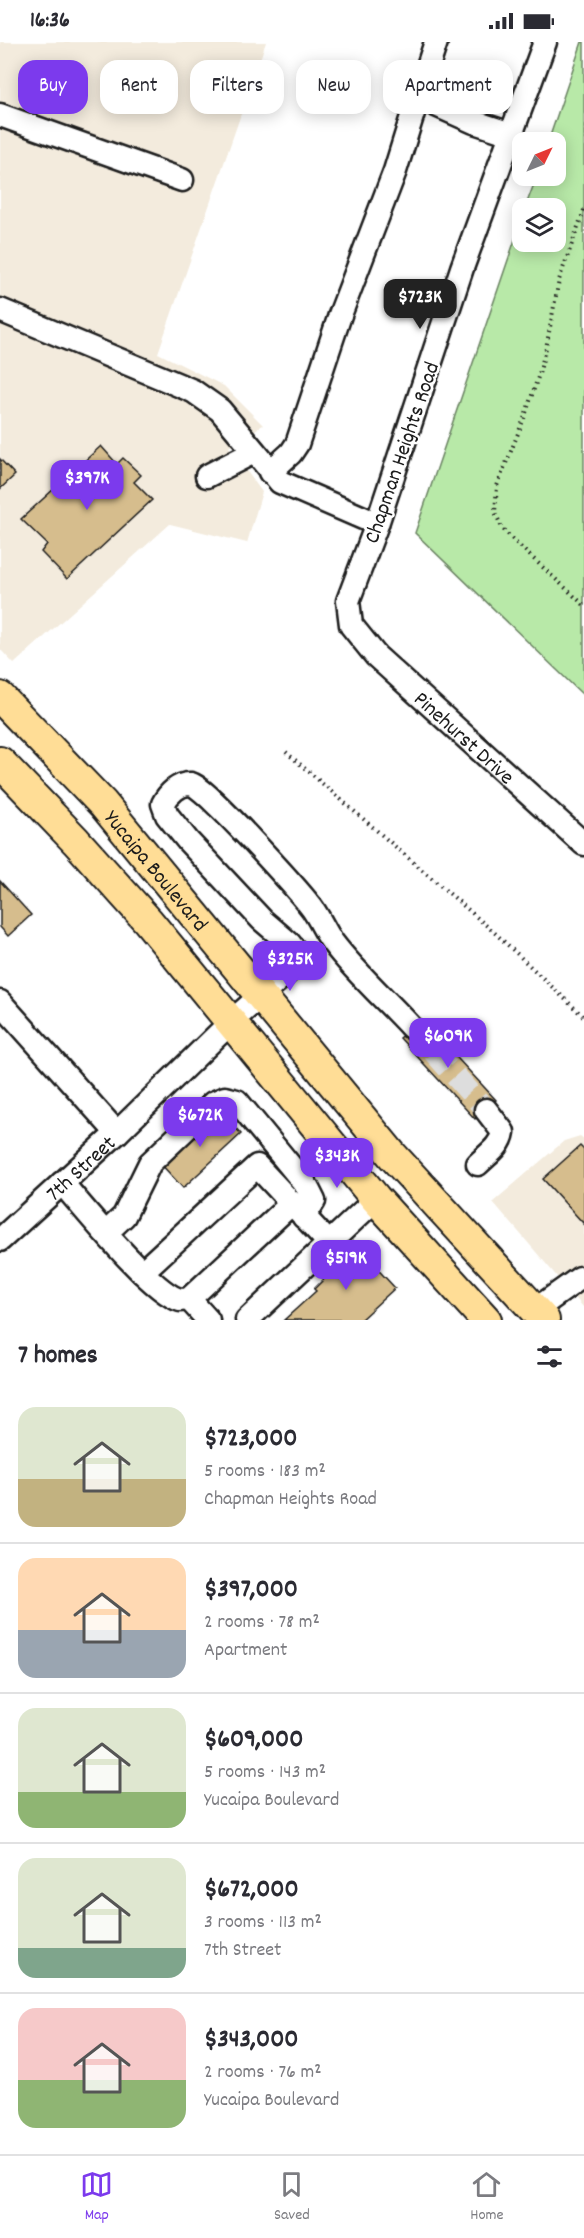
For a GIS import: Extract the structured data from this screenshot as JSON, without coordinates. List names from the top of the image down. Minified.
{"streets":{"main road":["Yucaipa Boulevard"],"street":["Chapman Heights Road","Pinehurst Drive","7th Street"]},"crossings":[["Chapman Heights Road","Pinehurst Drive"],["Yucaipa Boulevard","7th Street"]],"north":"top right","page":{"status":"16:36","chip":["Buy","Rent","Filters","New","Apartment"],"price":["$723K","$397K","$325K","$609K","$672K","$343K","$519K"],"heading":"7 homes","list":[{"name":"$723,000","note":"5 rooms · 183 m² · Chapman Heights Road"},{"name":"$397,000","note":"2 rooms · 78 m² · Apartment"},{"name":"$609,000","note":"5 rooms · 143 m² · Yucaipa Boulevard"},{"name":"$672,000","note":"3 rooms · 113 m² · 7th Street"},{"name":"$343,000","note":"2 rooms · 76 m² · Yucaipa Boulevard"}],"tabs":["Map","Saved","Home"]}}
